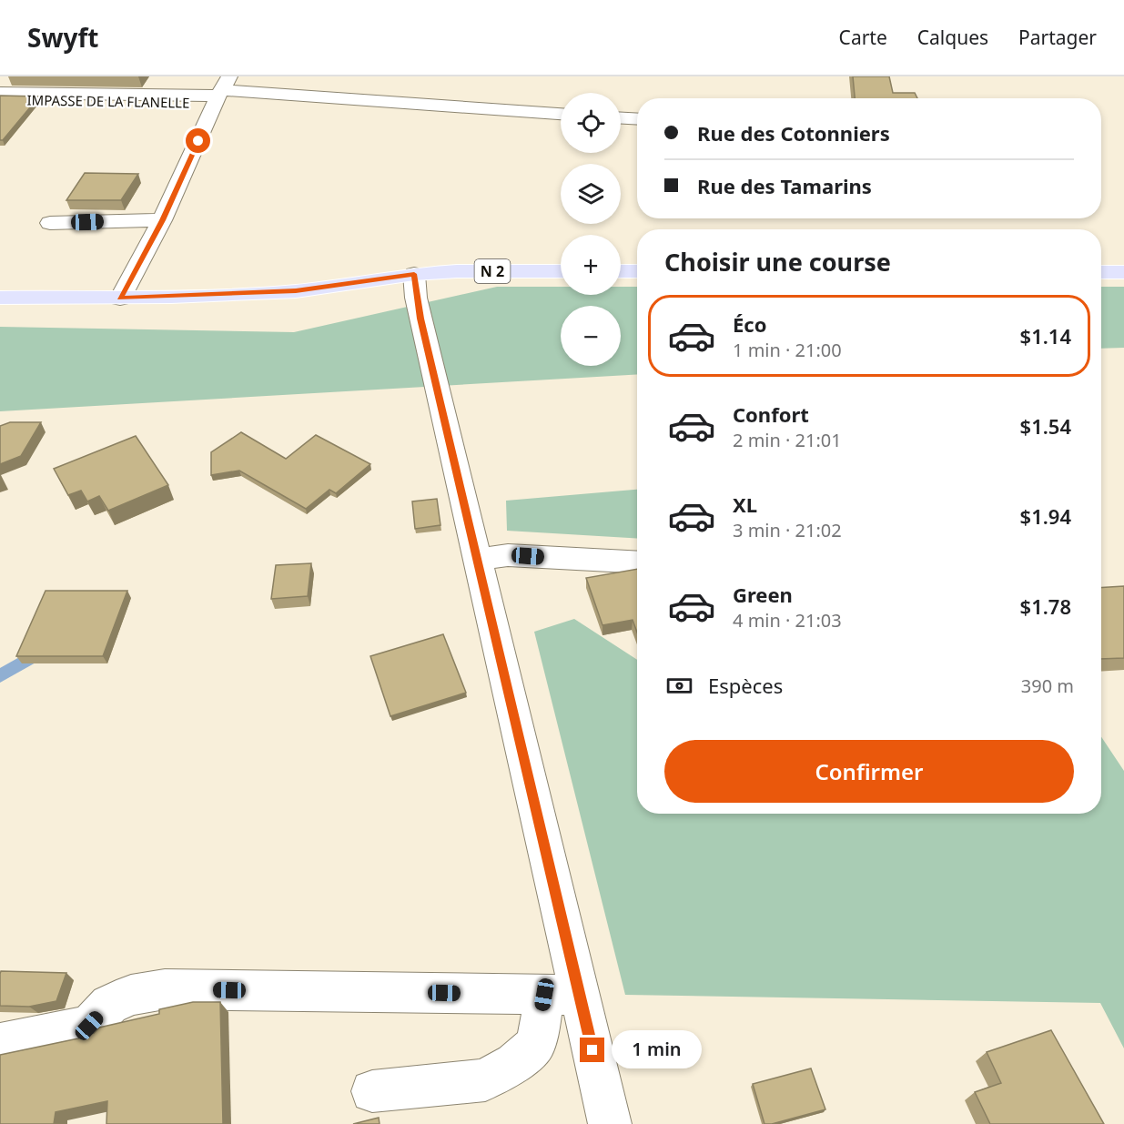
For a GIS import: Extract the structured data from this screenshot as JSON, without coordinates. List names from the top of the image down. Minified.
{"streets":{"main road":["N 2"],"street":["IMPASSE DE LA FLANELLE"]},"page":{"header":"Swyft","nav":["Carte","Calques","Partager"],"map_buttons":["+","−"],"banner":["Rue des Cotonniers","Rue des Tamarins"],"heading":"Choisir une course","list":[{"name":"Éco","note":"1 min · 21:00","value":"$1.14"},{"name":"Confort","note":"2 min · 21:01","value":"$1.54"},{"name":"XL","note":"3 min · 21:02","value":"$1.94"},{"name":"Green","note":"4 min · 21:03","value":"$1.78"}],"pay":["Espèces","390 m"],"buttons":"Confirmer","bubble":"1 min"}}
